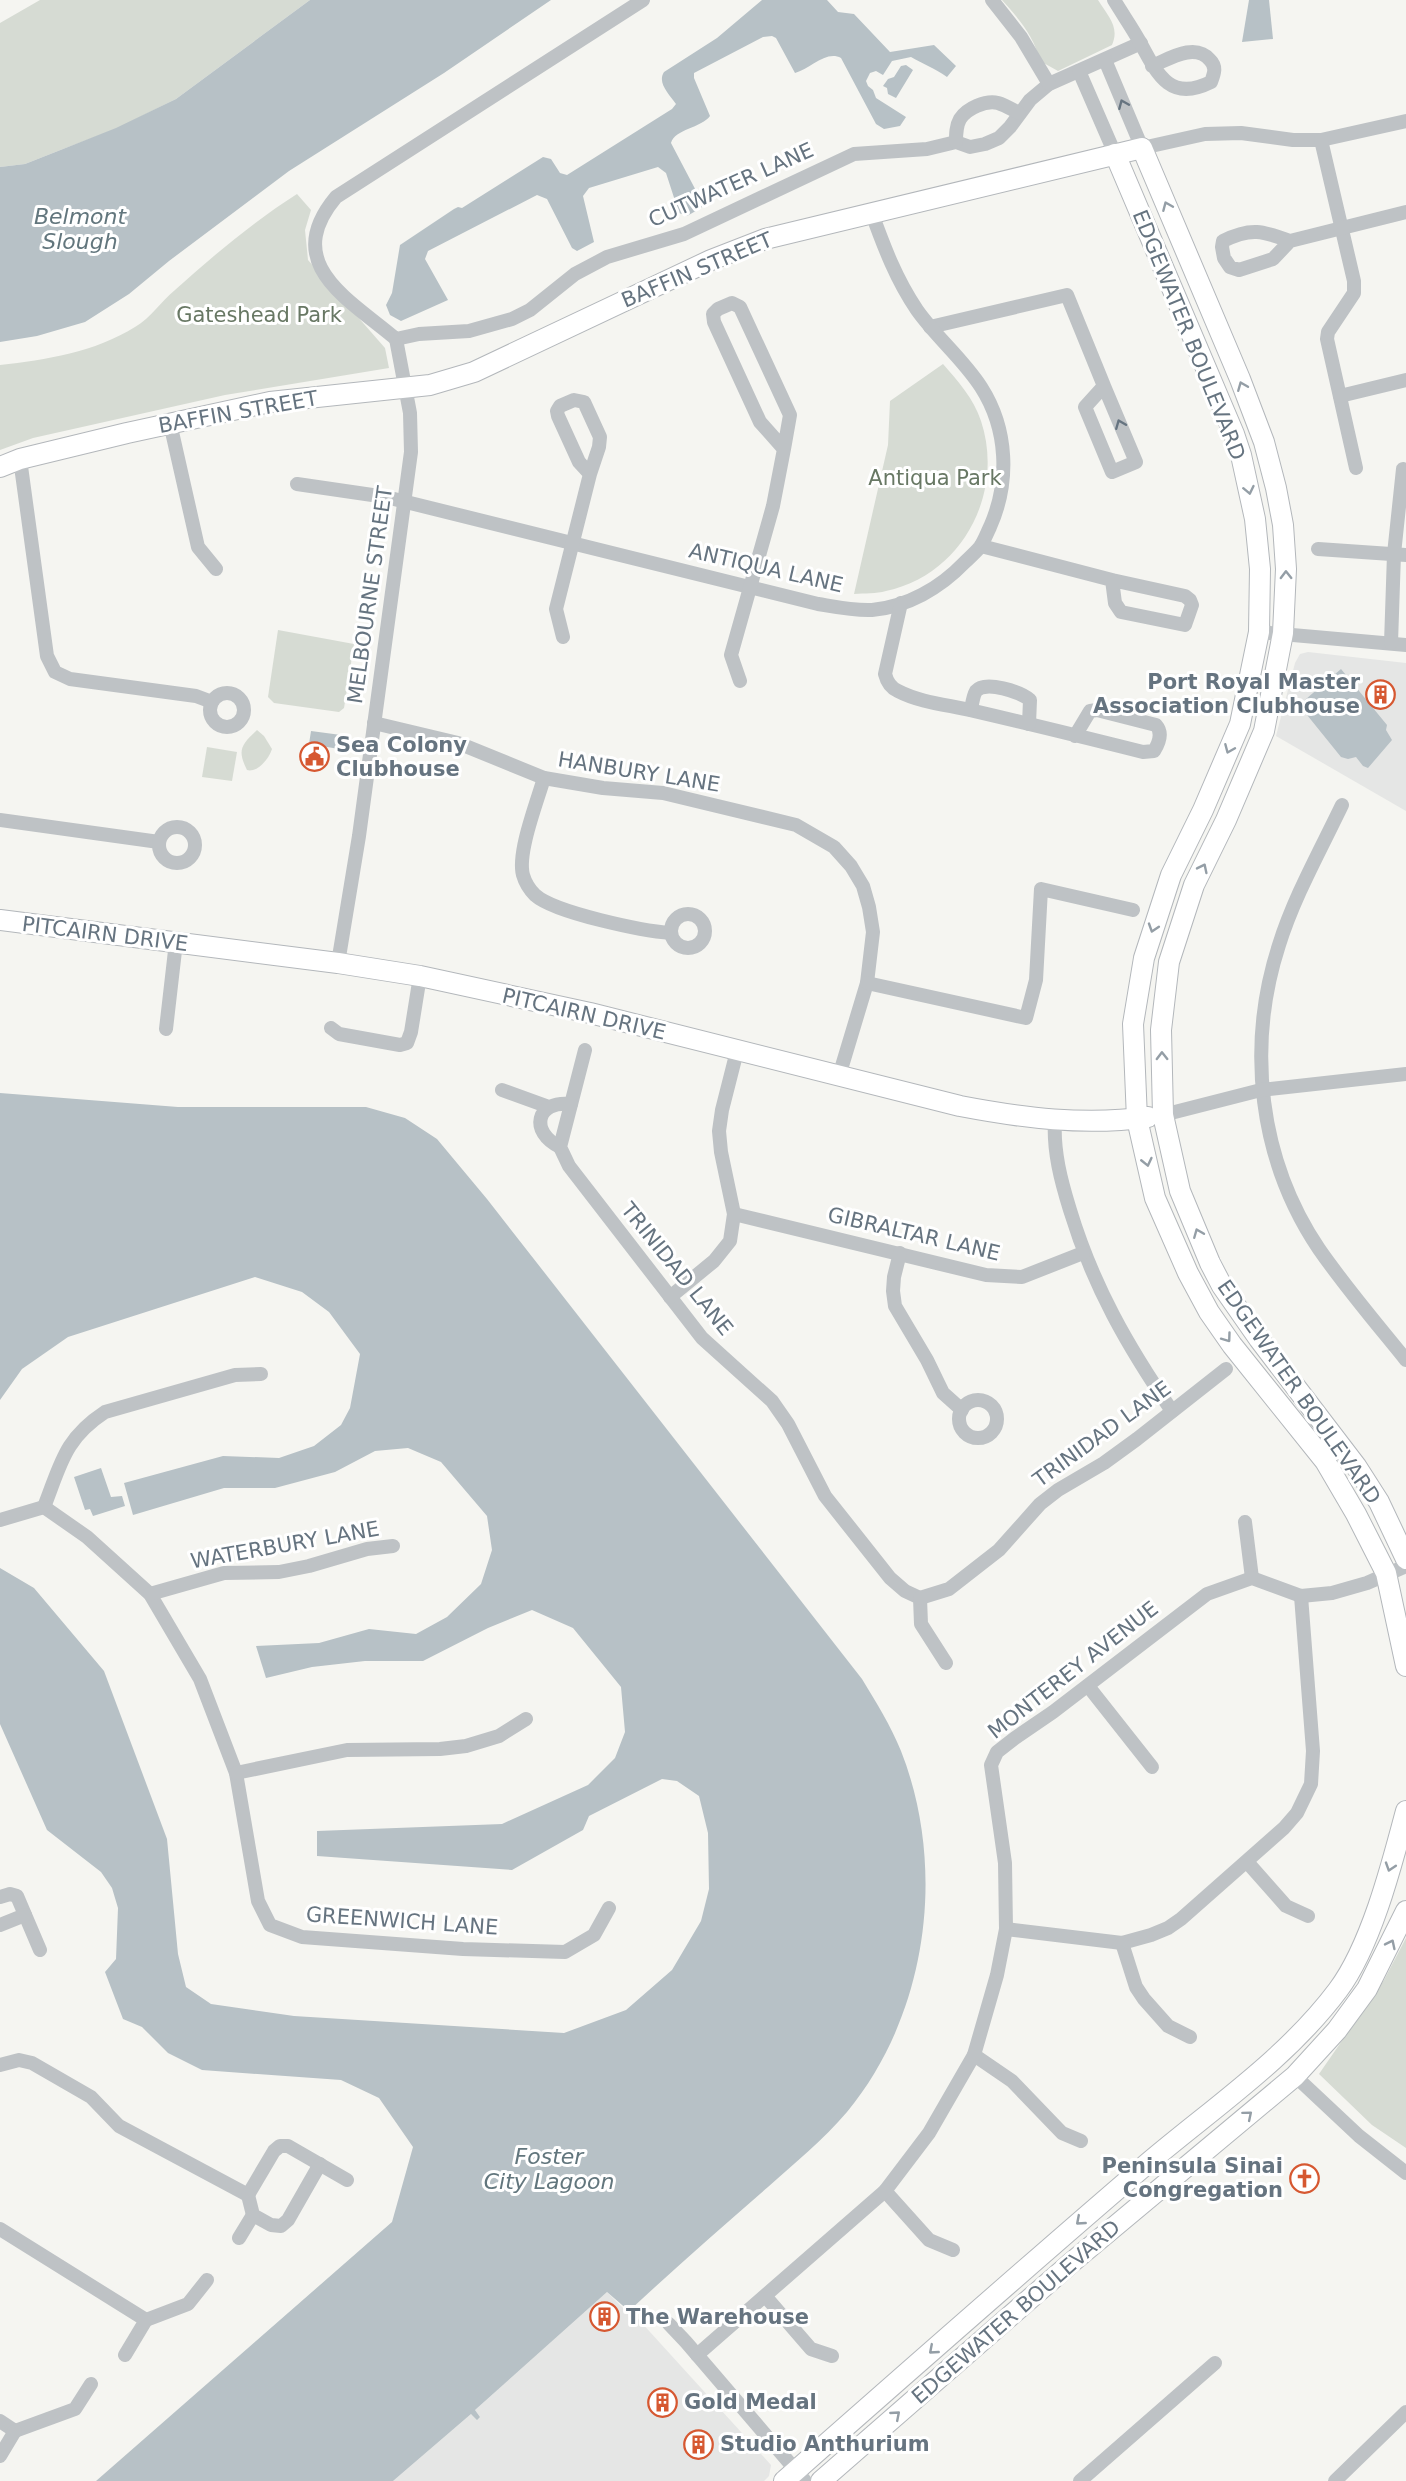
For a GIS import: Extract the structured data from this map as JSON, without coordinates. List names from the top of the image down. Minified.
{"streets":{"street":["CUTWATER LANE","BAFFIN STREET","EDGEWATER BOULEVARD","ANTIQUA LANE","MELBOURNE STREET","HANBURY LANE","PITCAIRN DRIVE","GIBRALTAR LANE","TRINIDAD LANE","WATERBURY LANE","MONTEREY AVENUE","GREENWICH LANE"]},"crossings":[["CUTWATER LANE","EDGEWATER BOULEVARD"],["CUTWATER LANE","MELBOURNE STREET"],["BAFFIN STREET","EDGEWATER BOULEVARD"],["BAFFIN STREET","ANTIQUA LANE"],["BAFFIN STREET","MELBOURNE STREET"],["EDGEWATER BOULEVARD","PITCAIRN DRIVE"],["ANTIQUA LANE","MELBOURNE STREET"],["MELBOURNE STREET","HANBURY LANE"],["MELBOURNE STREET","PITCAIRN DRIVE"],["HANBURY LANE","PITCAIRN DRIVE"],["WATERBURY LANE","GREENWICH LANE"]],"water":["Belmont Slough","Foster City Lagoon"],"parks":["Gateshead Park","Antiqua Park"],"places":{"building":["Port Royal Master Association Clubhouse","The Warehouse","Gold Medal","Studio Anthurium"],"public building":["Sea Colony Clubhouse"],"church":["Peninsula Sinai Congregation"]}}
